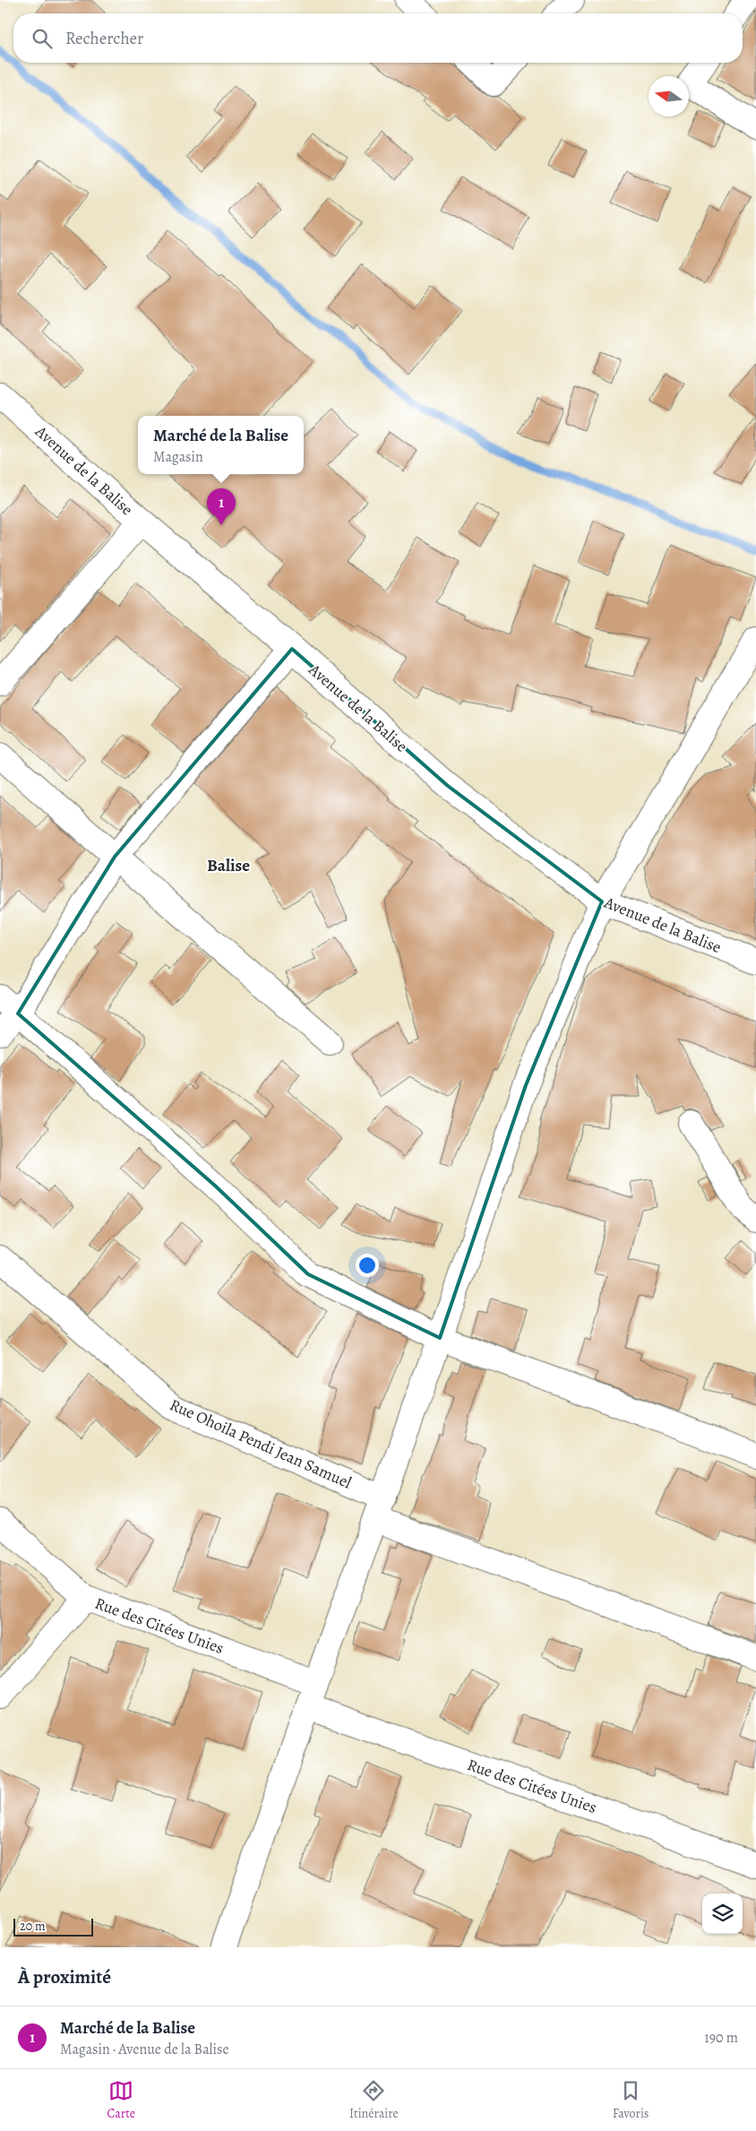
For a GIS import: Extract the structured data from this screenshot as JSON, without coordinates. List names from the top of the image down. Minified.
{"streets":{"street":["Avenue de la Balise","Rue Ohoila Pendi Jean Samuel","Rue des Citées Unies"]},"districts":["Balise"],"scale_bar":"20 m","north":"left","page":{"search":"Rechercher","popup":["Marché de la Balise","Magasin"],"pins":"1","scale":"20 m","heading":"À proximité","list":[{"mark":"1","name":"Marché de la Balise","note":"Magasin · Avenue de la Balise","value":"190 m"}],"nav":["Carte","Itinéraire","Favoris"]}}
